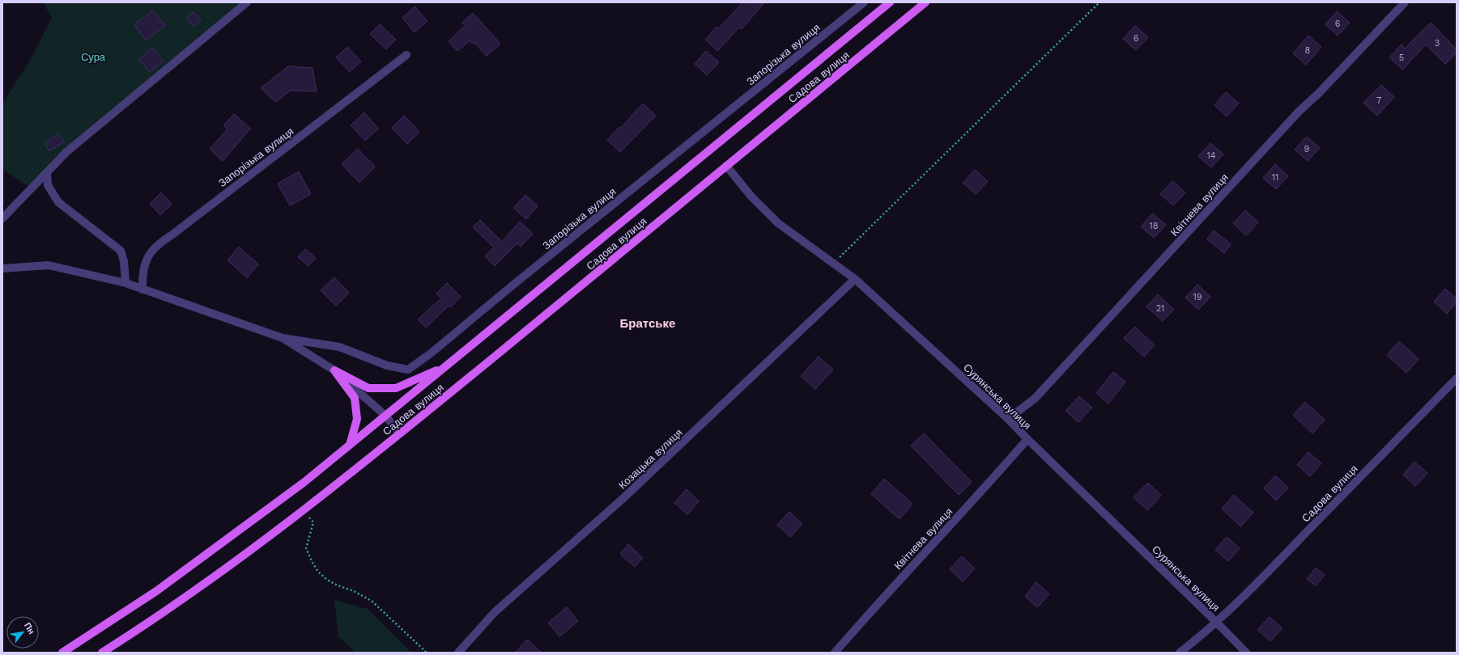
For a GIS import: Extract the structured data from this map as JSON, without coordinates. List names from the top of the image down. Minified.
{"streets":{"main road":["Садова вулиця"],"street":["Запорізька вулиця","Квітнева вулиця","Сурянська вулиця","Козацька вулиця"]},"crossings":[["Садова вулиця","Сурянська вулиця"],["Квітнева вулиця","Сурянська вулиця"],["Сурянська вулиця","Козацька вулиця"]],"districts":["Братське"],"parks":["Сура"],"house_numbers":["6","6","3","8","5","7","9","14","11","18","19","21"],"north":"top right"}
